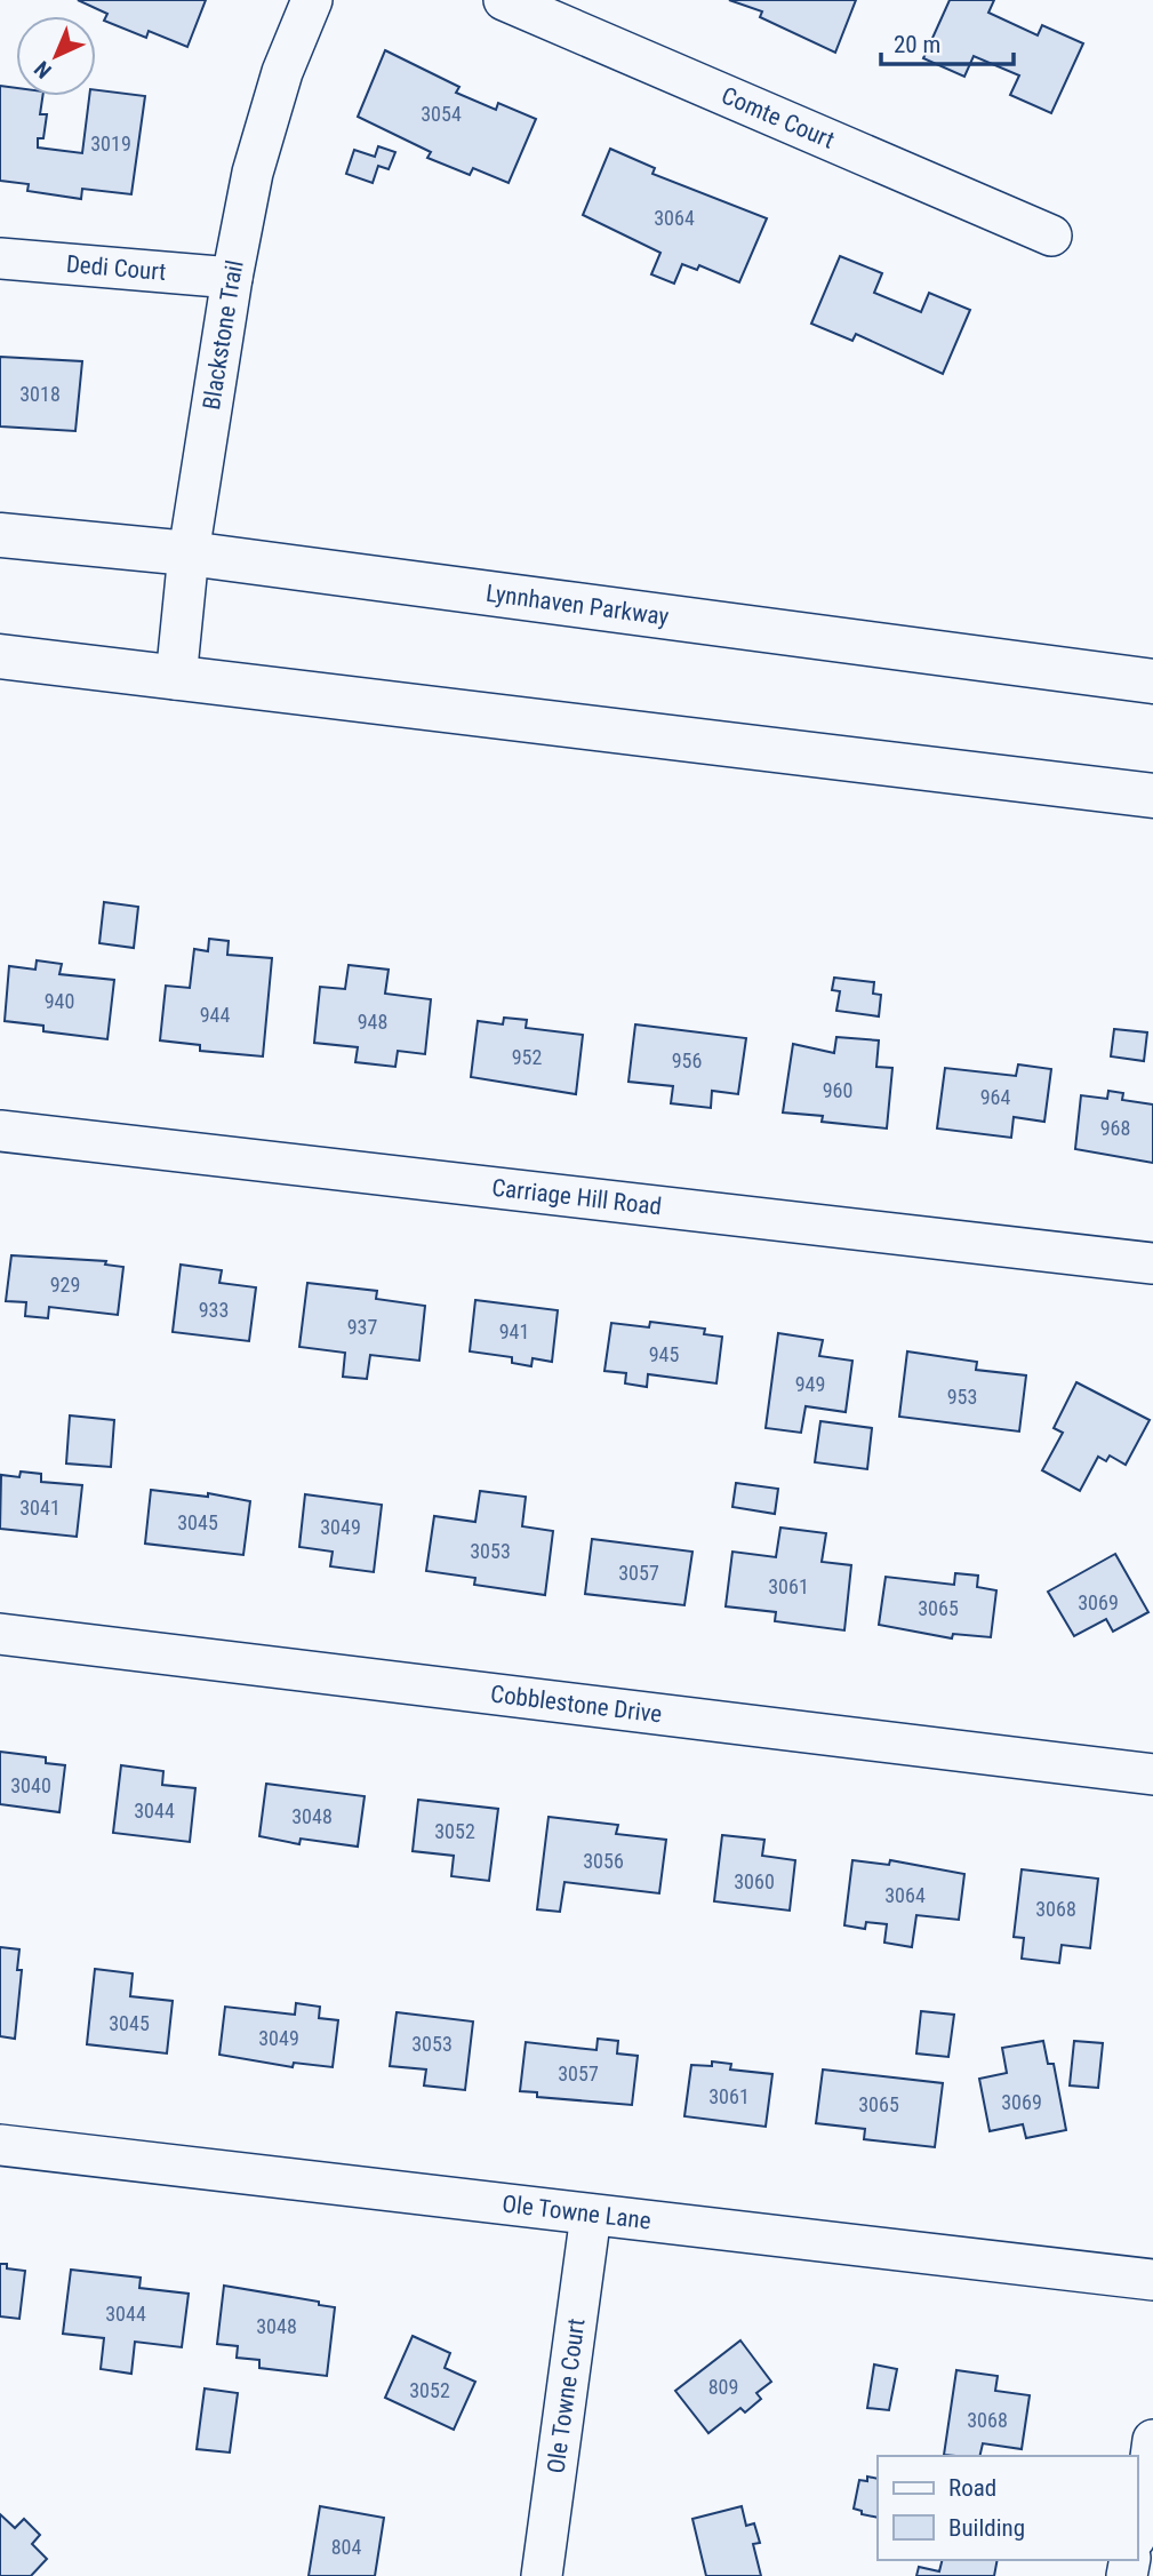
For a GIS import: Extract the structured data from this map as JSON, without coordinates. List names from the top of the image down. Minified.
{"streets":{"main road":["Lynnhaven Parkway"],"street":["Comte Court","Dedi Court","Blackstone Trail","Carriage Hill Road","Cobblestone Drive","Ole Towne Lane","Ole Towne Court"]},"crossings":[["Dedi Court","Blackstone Trail"],["Blackstone Trail","Lynnhaven Parkway"],["Ole Towne Lane","Ole Towne Court"]],"house_numbers":["3054","3019","3064","3018","940","944","948","952","956","960","964","968","929","933","937","941","945","949","953","3041","3045","3049","3053","3057","3061","3069","3065","3040","3044","3048","3052","3056","3060","3064","3068","3045","3049","3053","3057","3061","3069","3065","3044","3048","809","3052","3068","804"],"legend":["Road","Building"],"scale_bar":"20 m","north":"bottom left"}
